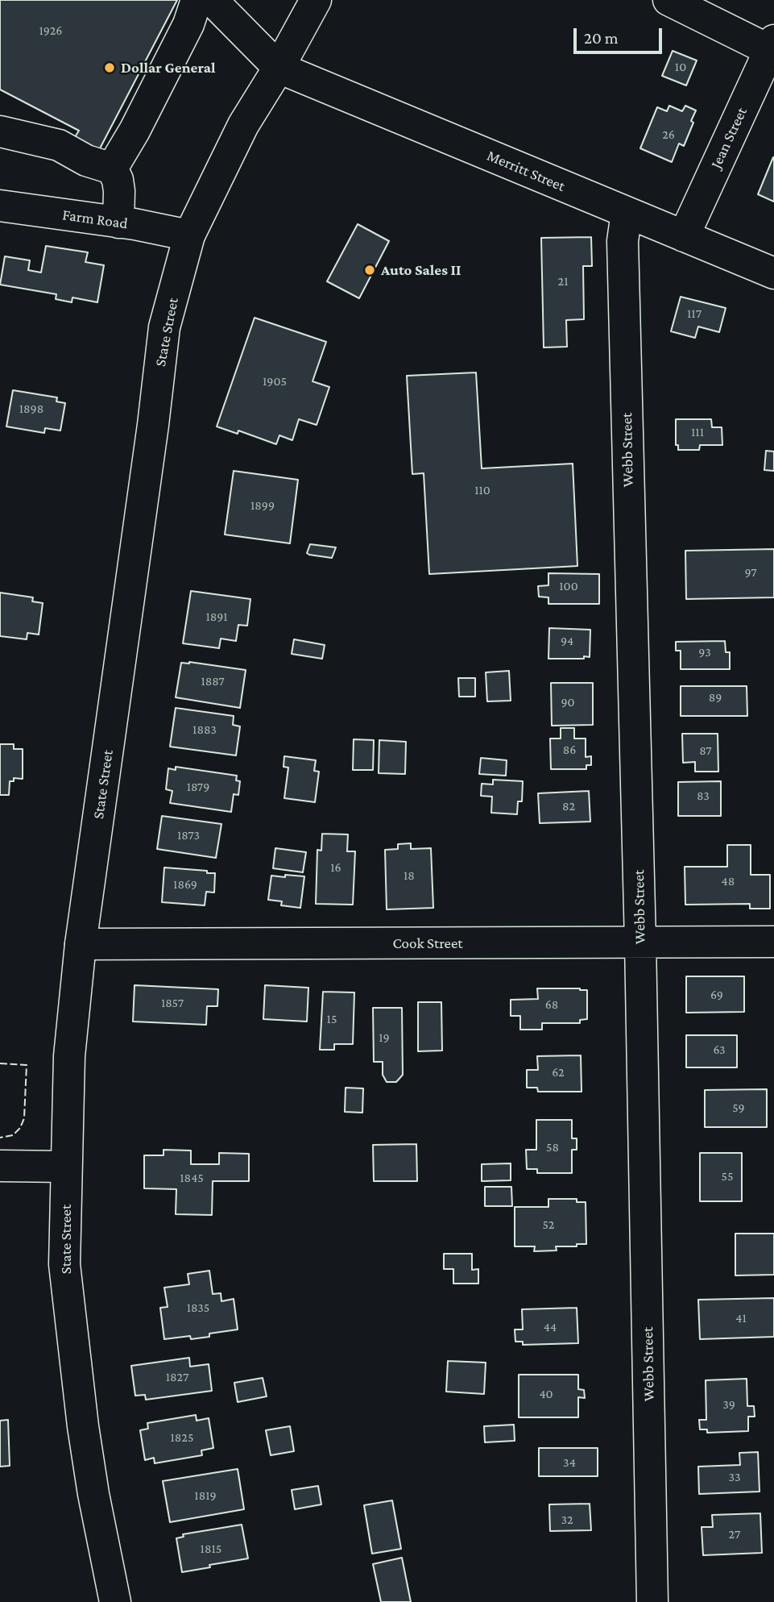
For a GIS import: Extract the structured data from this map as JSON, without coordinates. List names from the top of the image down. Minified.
{"streets":{"street":["Jean Street","Merritt Street","Farm Road","State Street","Webb Street","Cook Street"]},"crossings":[["Jean Street","Merritt Street"],["Merritt Street","State Street"],["Merritt Street","Webb Street"],["Farm Road","State Street"],["State Street","Cook Street"],["Webb Street","Cook Street"]],"places":["Dollar General","Auto Sales II"],"house_numbers":["1926","10","26","21","117","1905","1898","111","110","1899","97","100","1891","94","93","1887","89","90","1883","86","87","1879","83","82","1873","16","18","48","1869","69","1857","68","15","19","63","62","59","58","55","1845","52","1835","41","44","1827","40","39","1825","34","33","1819","32","27","1815"],"scale_bar":"20 m"}
